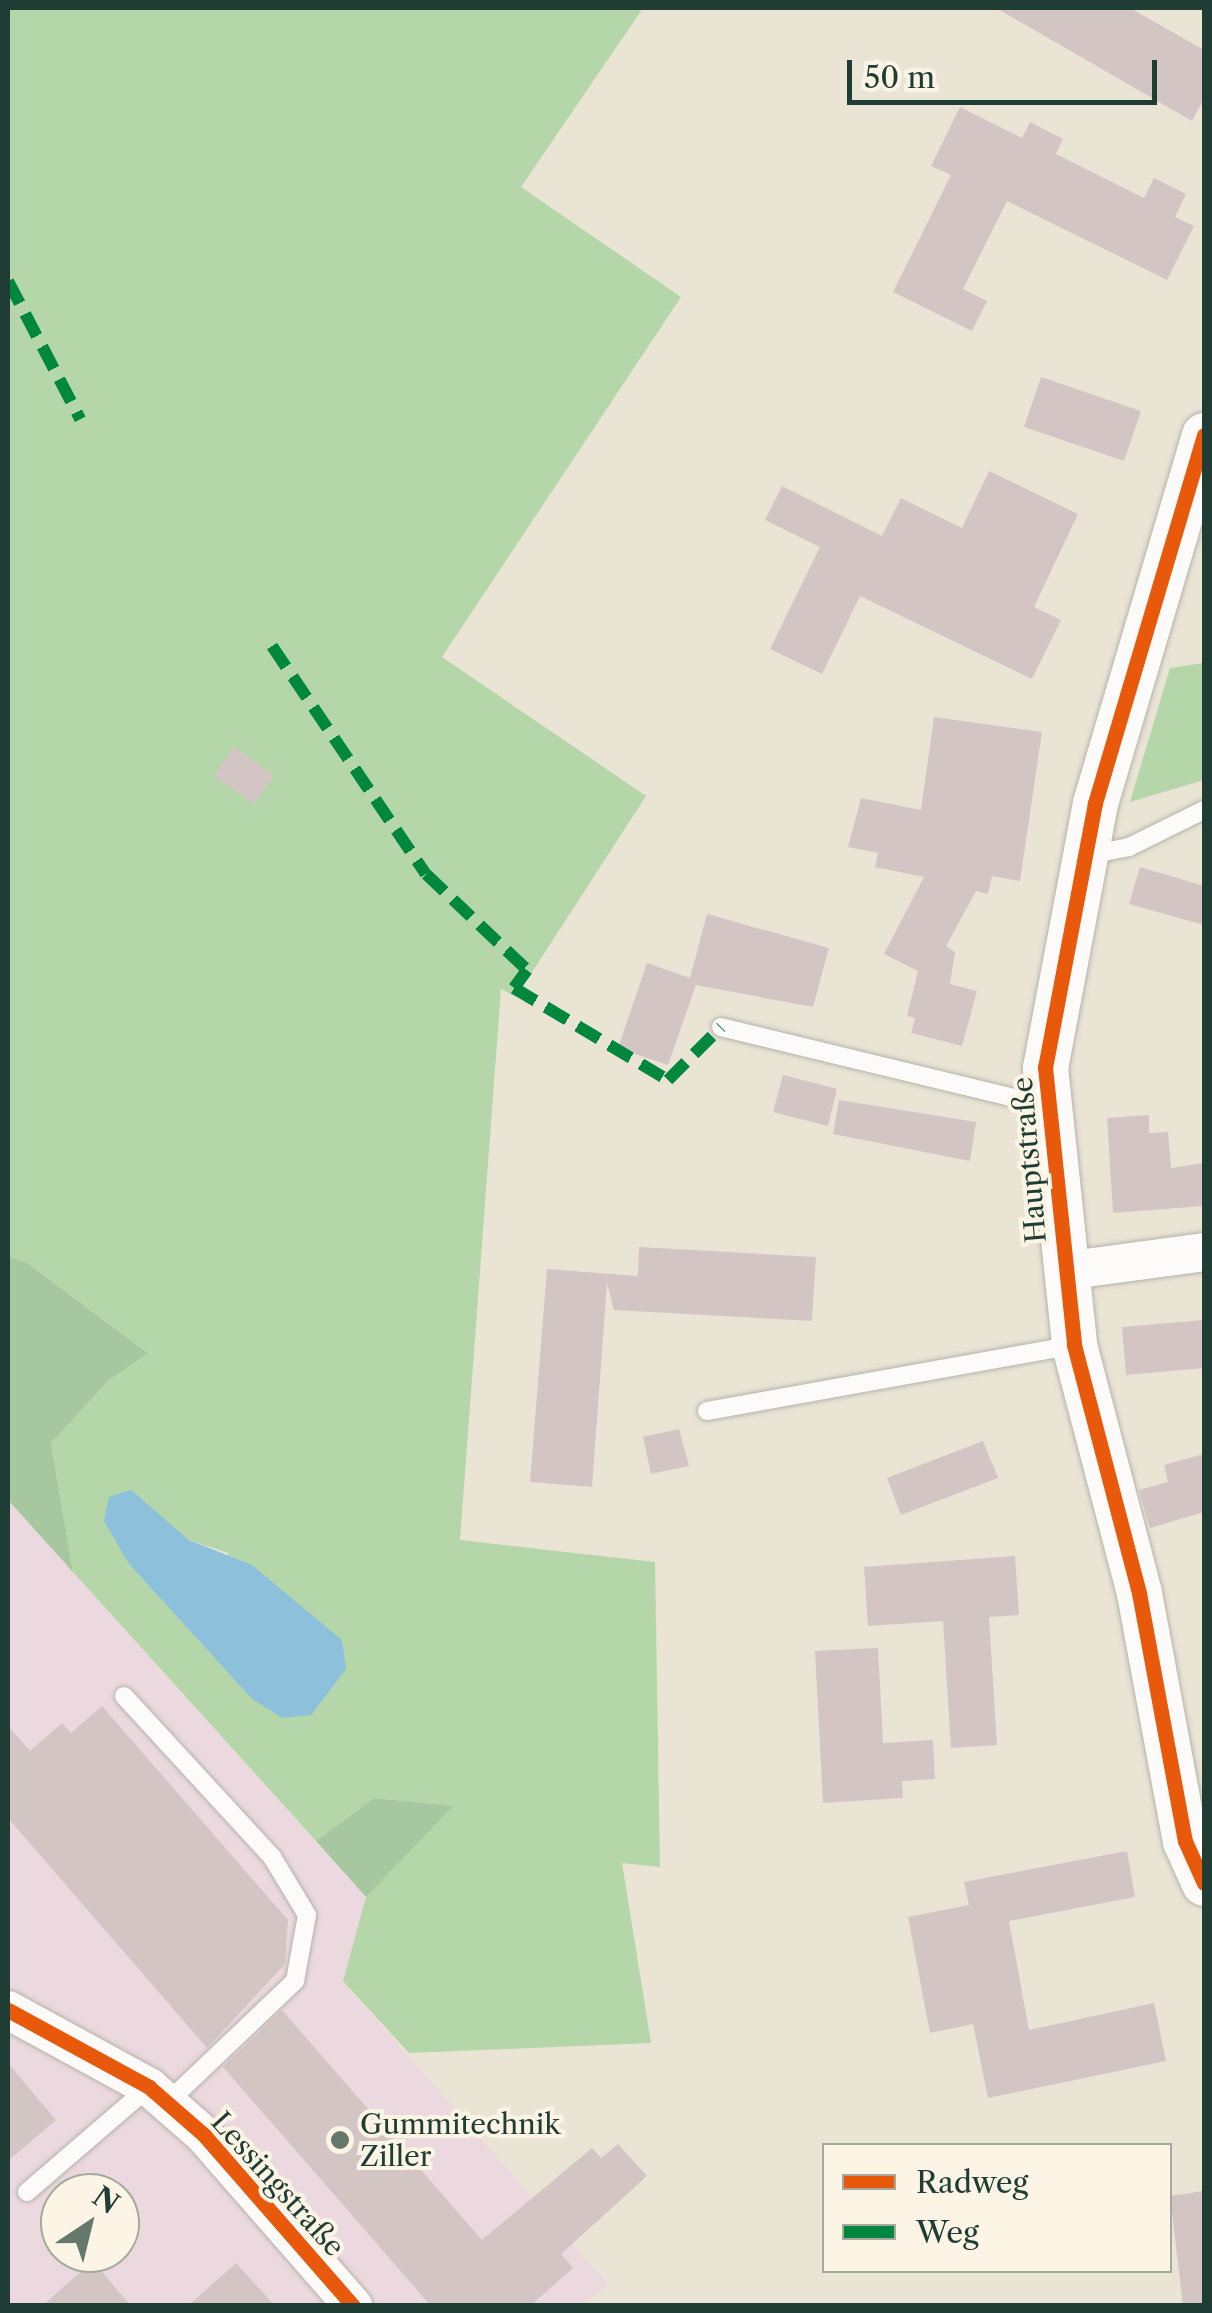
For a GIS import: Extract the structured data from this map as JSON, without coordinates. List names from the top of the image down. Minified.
{"streets":{"street":["Hauptstraße","Lessingstraße"]},"places":["Gummitechnik Ziller"],"legend":["Radweg","Weg"],"scale_bar":"50 m","north":"top right"}
